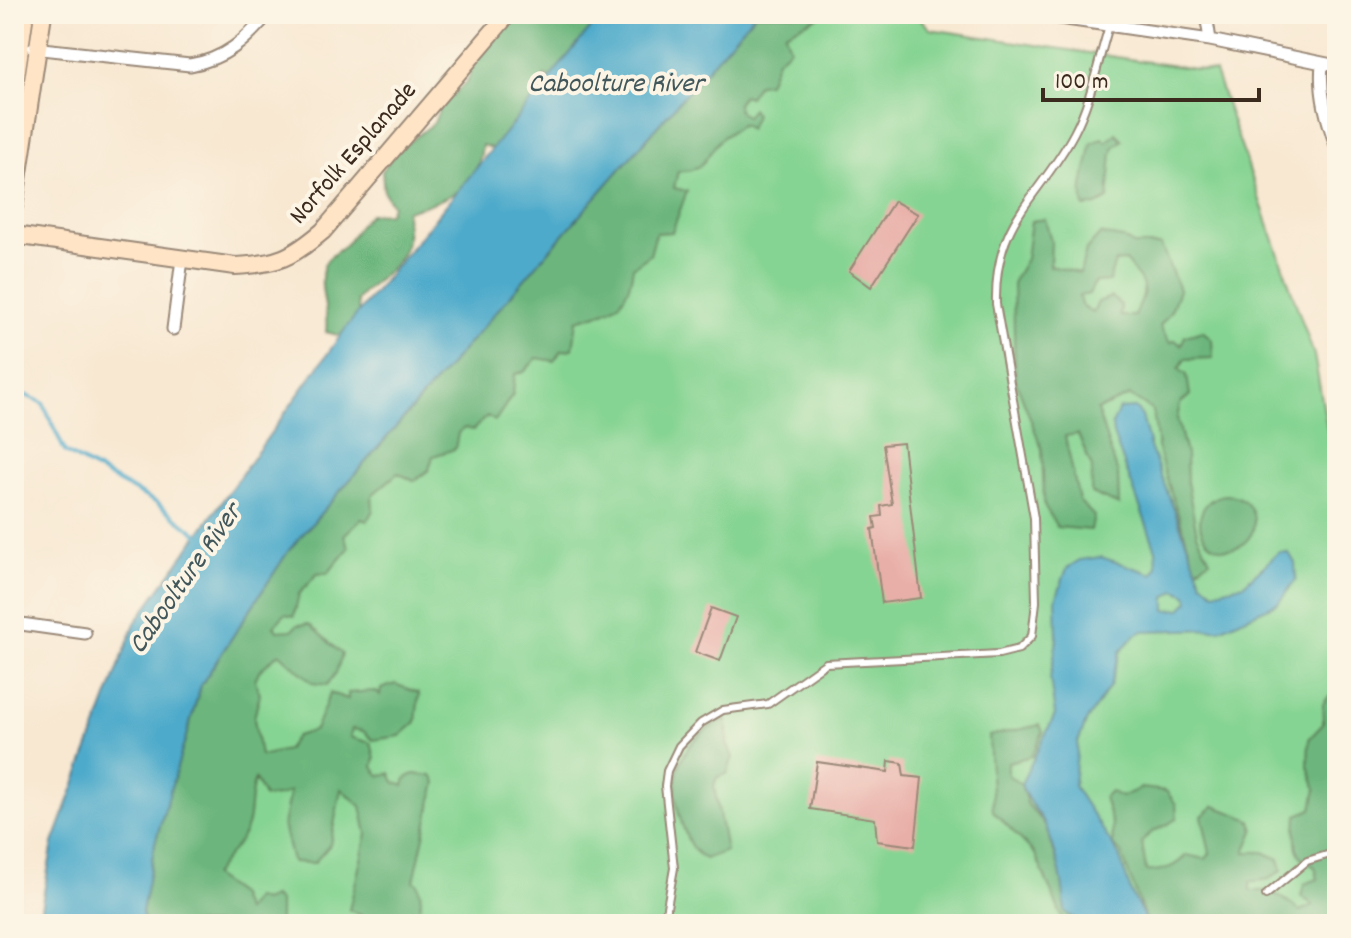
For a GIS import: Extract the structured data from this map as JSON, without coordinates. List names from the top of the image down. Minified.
{"streets":{"street":["Norfolk Esplanade"]},"water":["Caboolture River"],"scale_bar":"100 m"}
